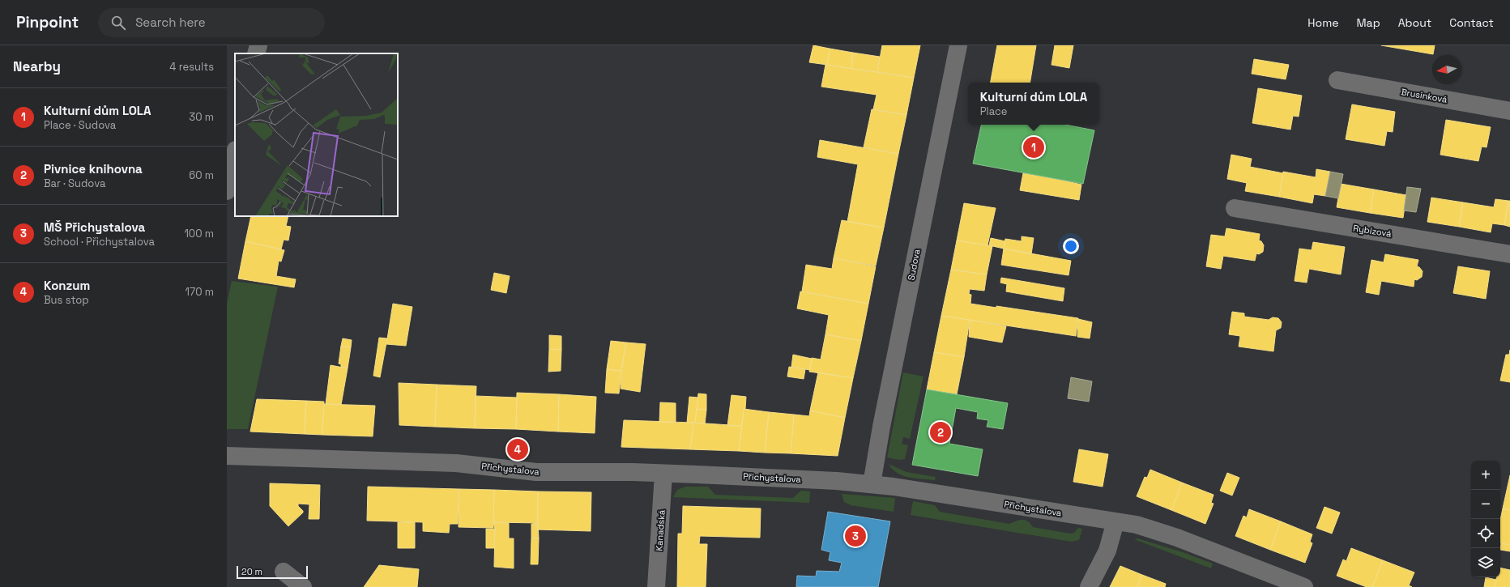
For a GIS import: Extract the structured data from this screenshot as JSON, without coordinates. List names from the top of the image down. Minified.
{"streets":{"street":["Brusinková","Rybízová","Sudova","Přichystalova","Kanadská"]},"crossings":[["Sudova","Přichystalova"],["Přichystalova","Kanadská"]],"scale_bar":"20 m","north":"left","page":{"header":"Pinpoint","search":"Search here","nav":["Home","Map","About","Contact"],"heading":["Nearby","4 results"],"popup":["Kulturní dům LOLA","Place"],"list":[{"mark":"1","name":"Kulturní dům LOLA","note":"Place · Sudova","value":"30 m"},{"mark":"2","name":"Pivnice knihovna","note":"Bar · Sudova","value":"60 m"},{"mark":"3","name":"MŠ Přichystalova","note":"School · Přichystalova","value":"100 m"},{"mark":"4","name":"Konzum","note":"Bus stop","value":"170 m"}],"pins":["1","2","4","3"],"map_buttons":["+","−"],"scale":"20 m"}}
